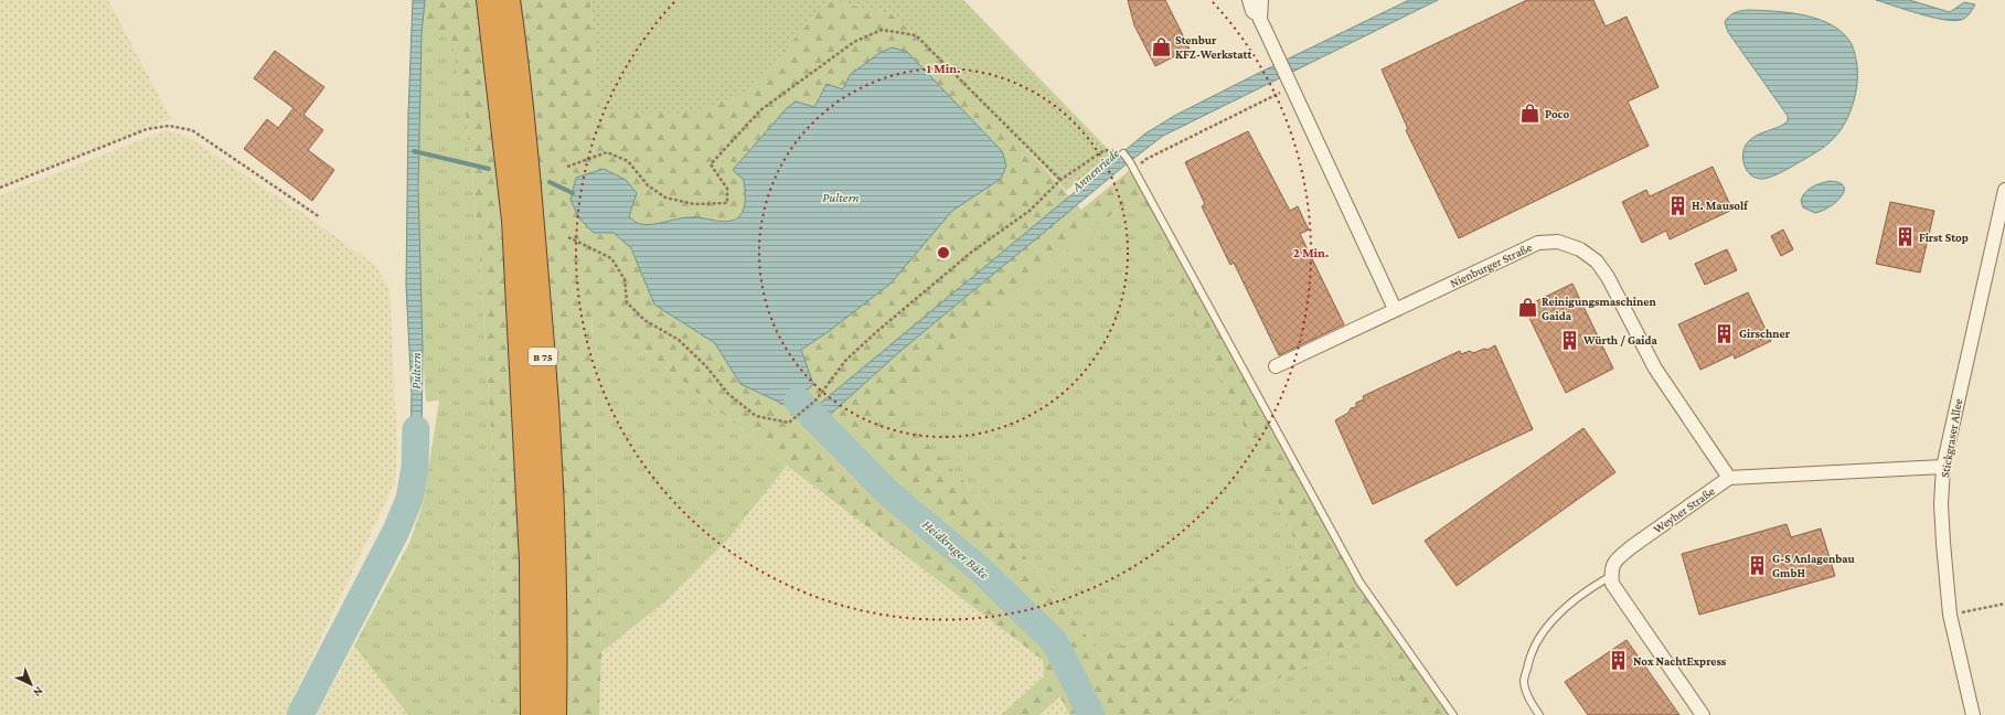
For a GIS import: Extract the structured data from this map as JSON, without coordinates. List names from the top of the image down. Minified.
{"streets":{"highway":["B 75"],"street":["Nienburger Straße","Stickgraser Allee","Weyher Straße"]},"crossings":[["Nienburger Straße","Weyher Straße"]],"water":["Annenriede","Pultern","Heidkruger Bäke"],"places":{"shop":["Stenbur KFZ-Werkstatt","Poco","Reinigungsmaschinen Gaida"],"building":["H. Mausolf","First Stop","Girschner","Würth / Gaida","G-S Anlagenbau GmbH","Nox NachtExpress"]},"north":"bottom right","rings":["1 Min.","2 Min."]}
